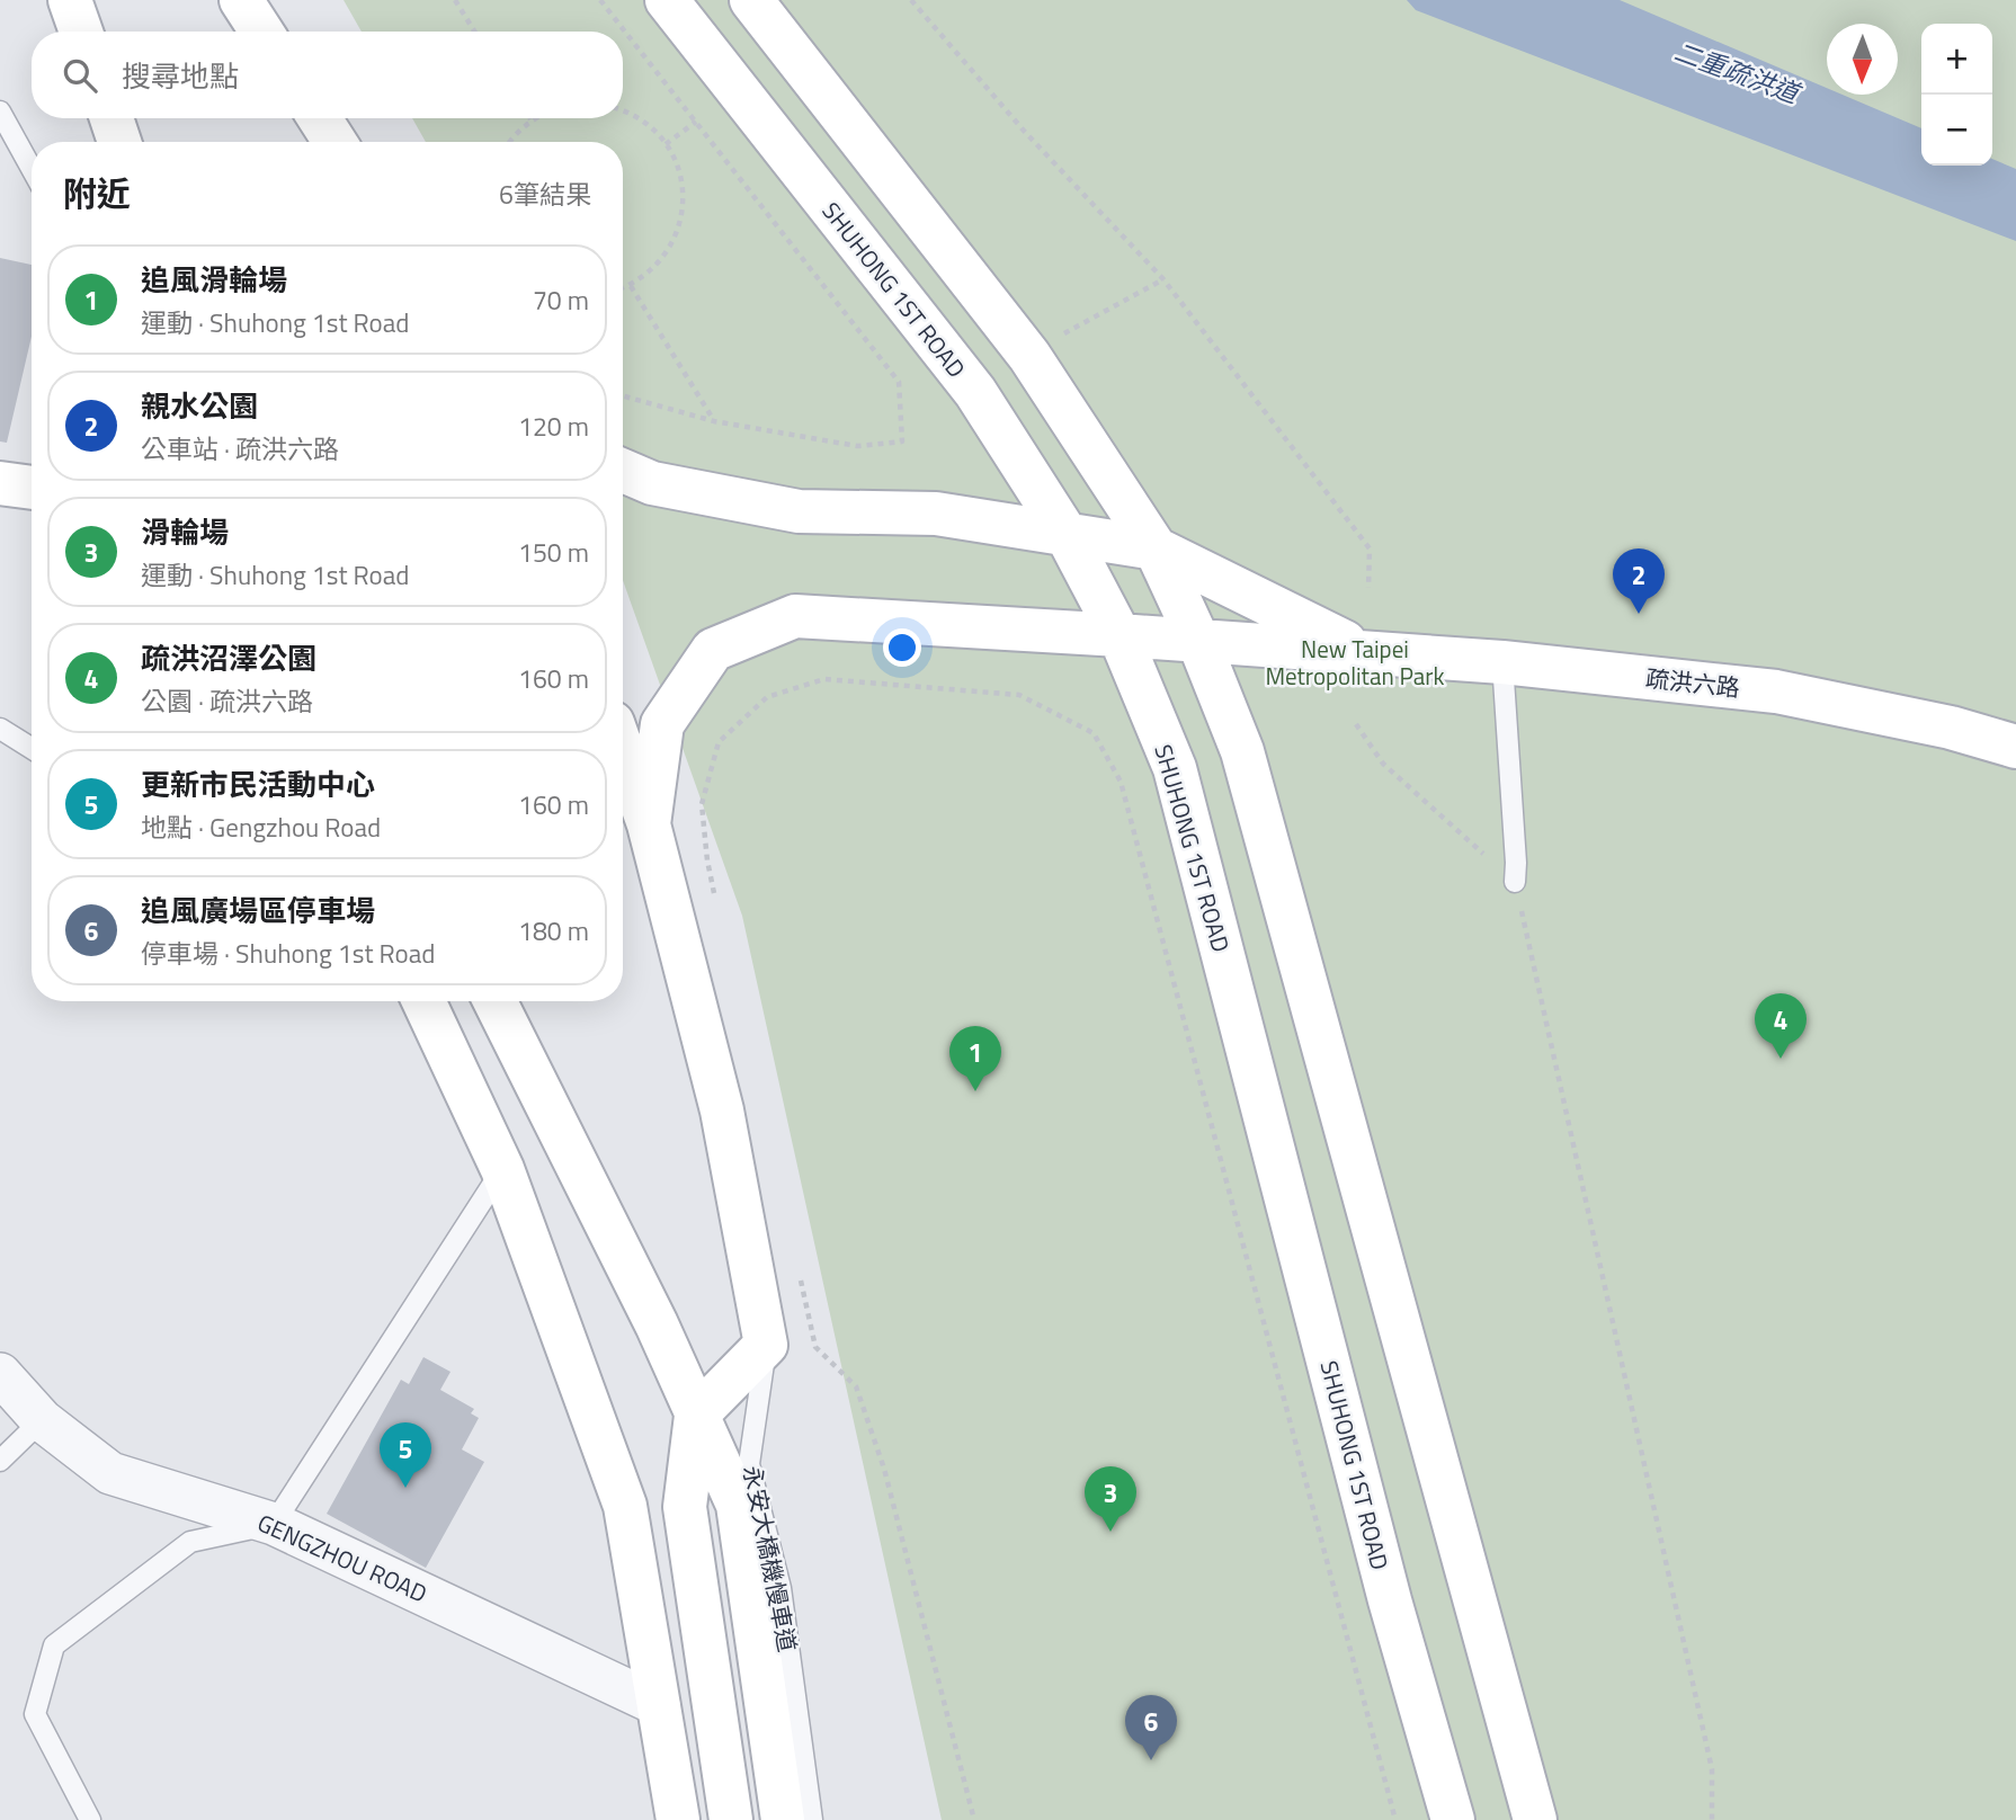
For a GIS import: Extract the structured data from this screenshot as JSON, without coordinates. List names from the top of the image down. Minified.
{"streets":{"street":["SHUHONG 1ST ROAD","疏洪六路","GENGZHOU ROAD"],"lane":["永安大橋機慢車道"]},"crossings":[["SHUHONG 1ST ROAD","疏洪六路"]],"water":["二重疏洪道"],"parks":["New Taipei Metropolitan Park"],"north":"bottom","page":{"map_buttons":["+","−"],"search":"搜尋地點","heading":["附近","6筆結果"],"list":[{"mark":"1","name":"追風滑輪場","note":"運動 · Shuhong 1st Road","value":"70 m"},{"mark":"2","name":"親水公園","note":"公車站 · 疏洪六路","value":"120 m"},{"mark":"3","name":"滑輪場","note":"運動 · Shuhong 1st Road","value":"150 m"},{"mark":"4","name":"疏洪沼澤公園","note":"公園 · 疏洪六路","value":"160 m"},{"mark":"5","name":"更新市民活動中心","note":"地點 · Gengzhou Road","value":"160 m"},{"mark":"6","name":"追風廣場區停車場","note":"停車場 · Shuhong 1st Road","value":"180 m"}],"pins":["2","4","1","5","3","6"]}}
